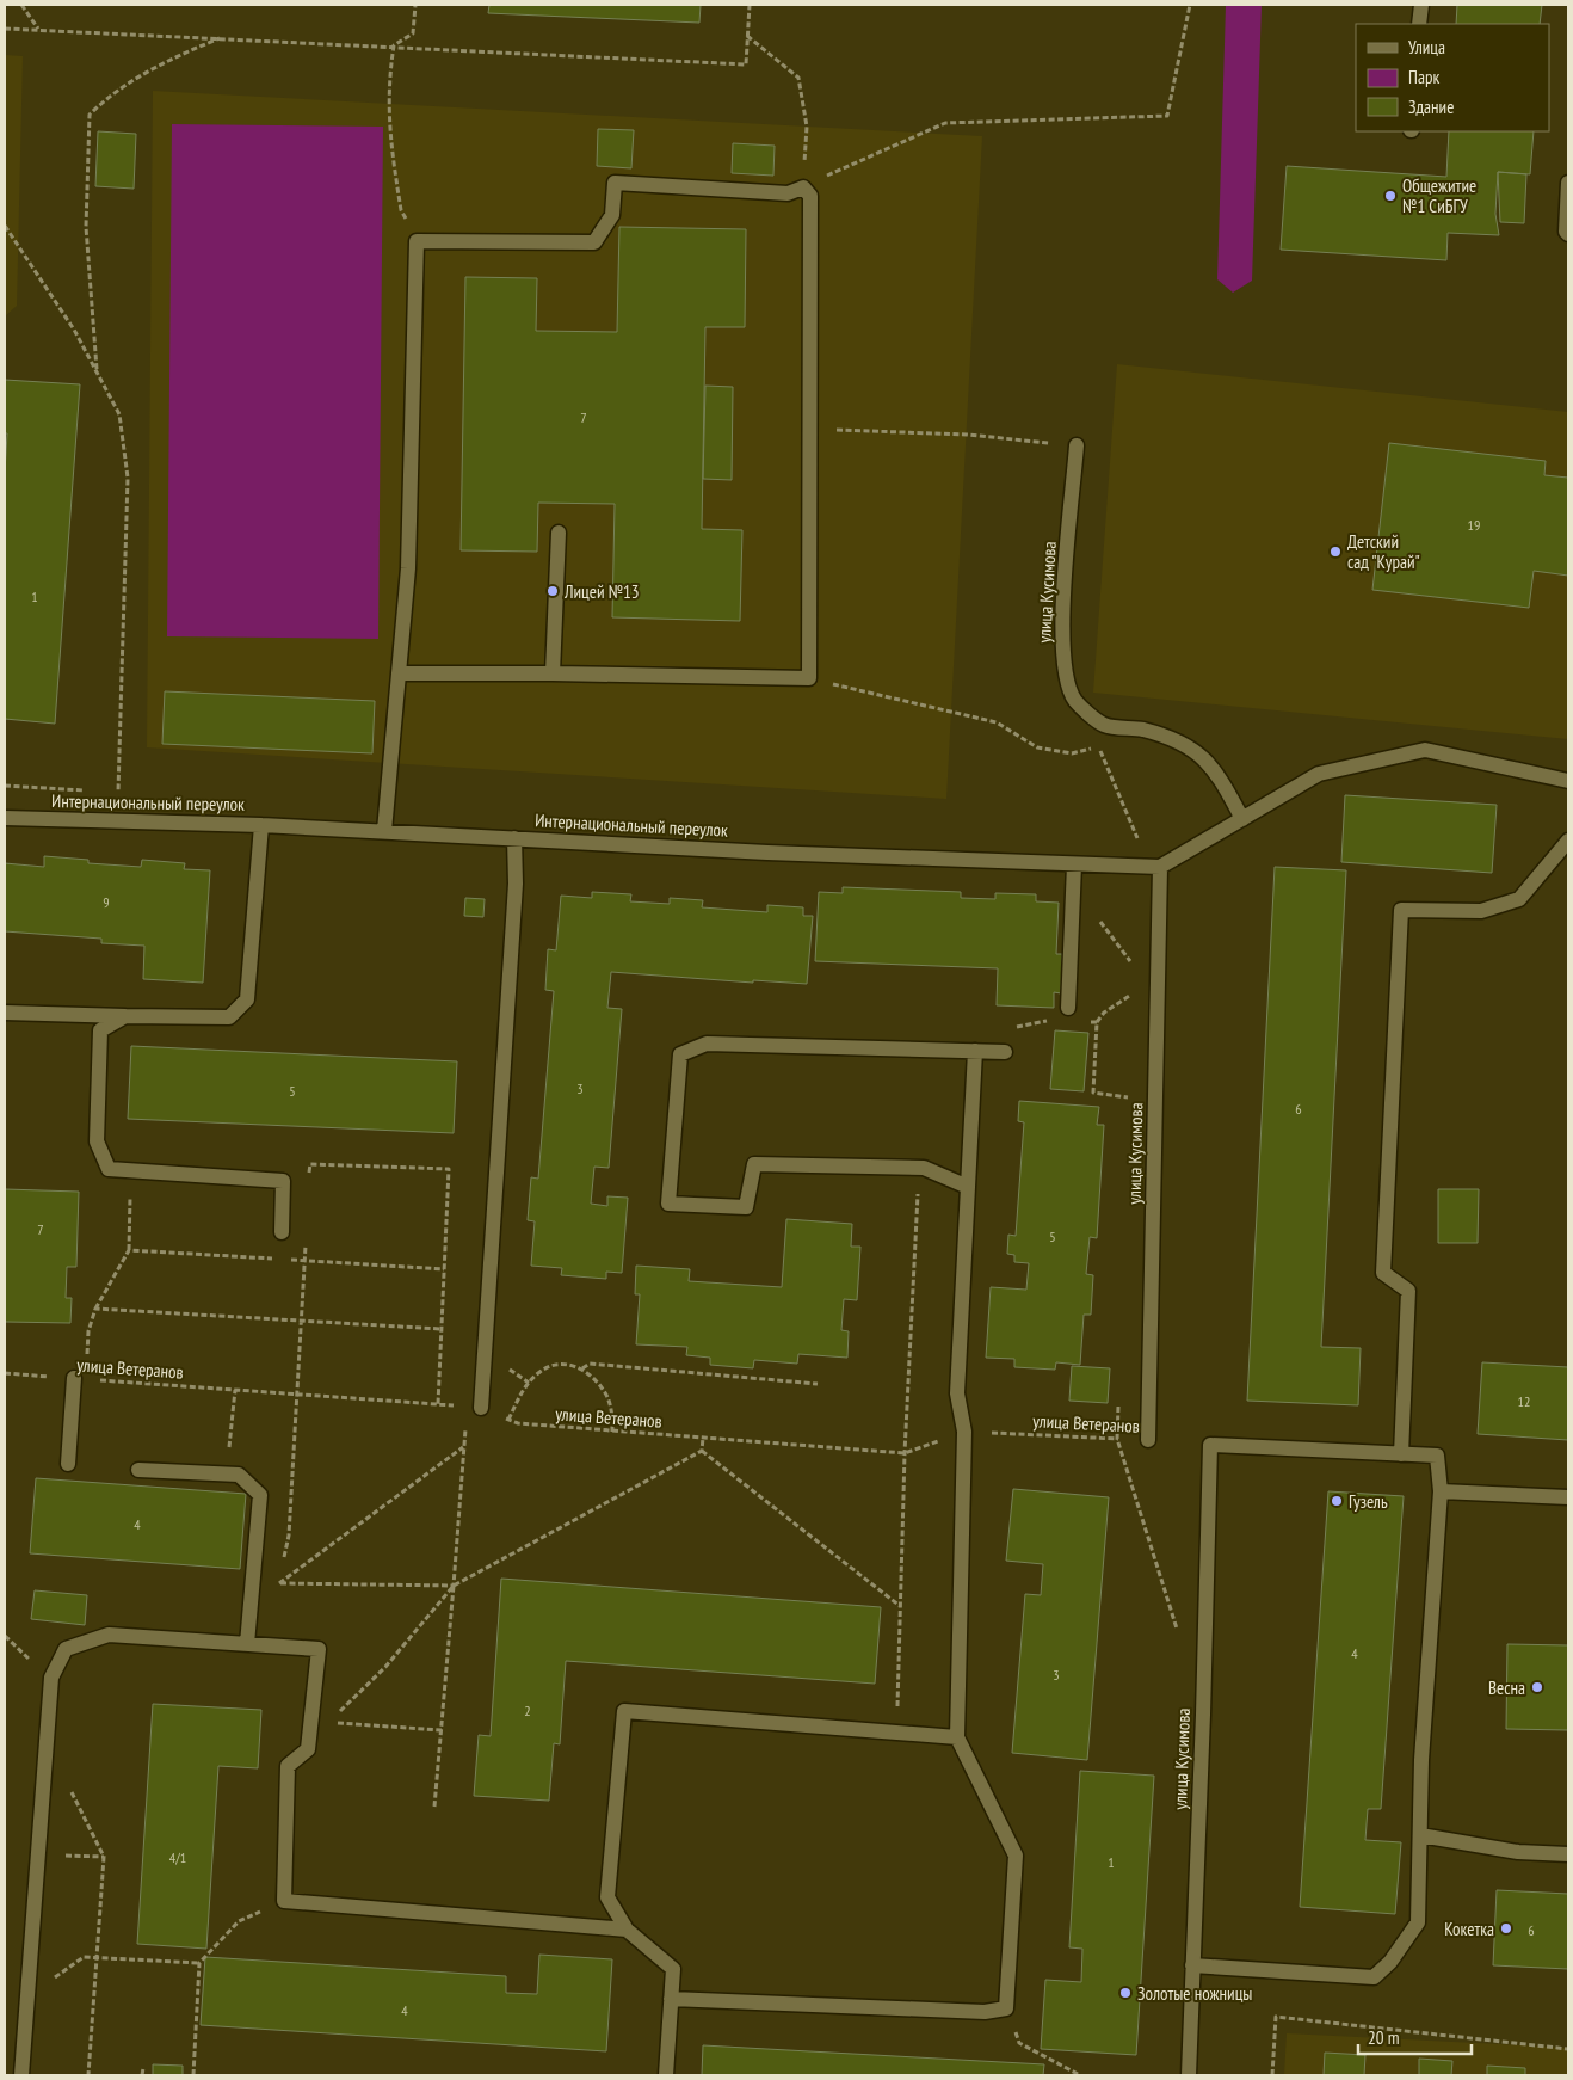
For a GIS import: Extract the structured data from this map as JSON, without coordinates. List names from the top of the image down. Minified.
{"streets":{"street":["улица Кусимова","Интернациональный переулок"],"path":["улица Ветеранов"]},"crossings":[["улица Кусимова","Интернациональный переулок"],["улица Кусимова","улица Ветеранов"]],"places":["Общежитие №1 СиБГУ","Детский сад \"Курай\"","Лицей №13","Гузель","Весна","Кокетка","Золотые ножницы"],"house_numbers":["7","19","1","9","3","5","6","7","5","12","4","4","3","2","4/1","1","6","4"],"legend":["Улица","Парк","Здание"],"scale_bar":"20 m"}
